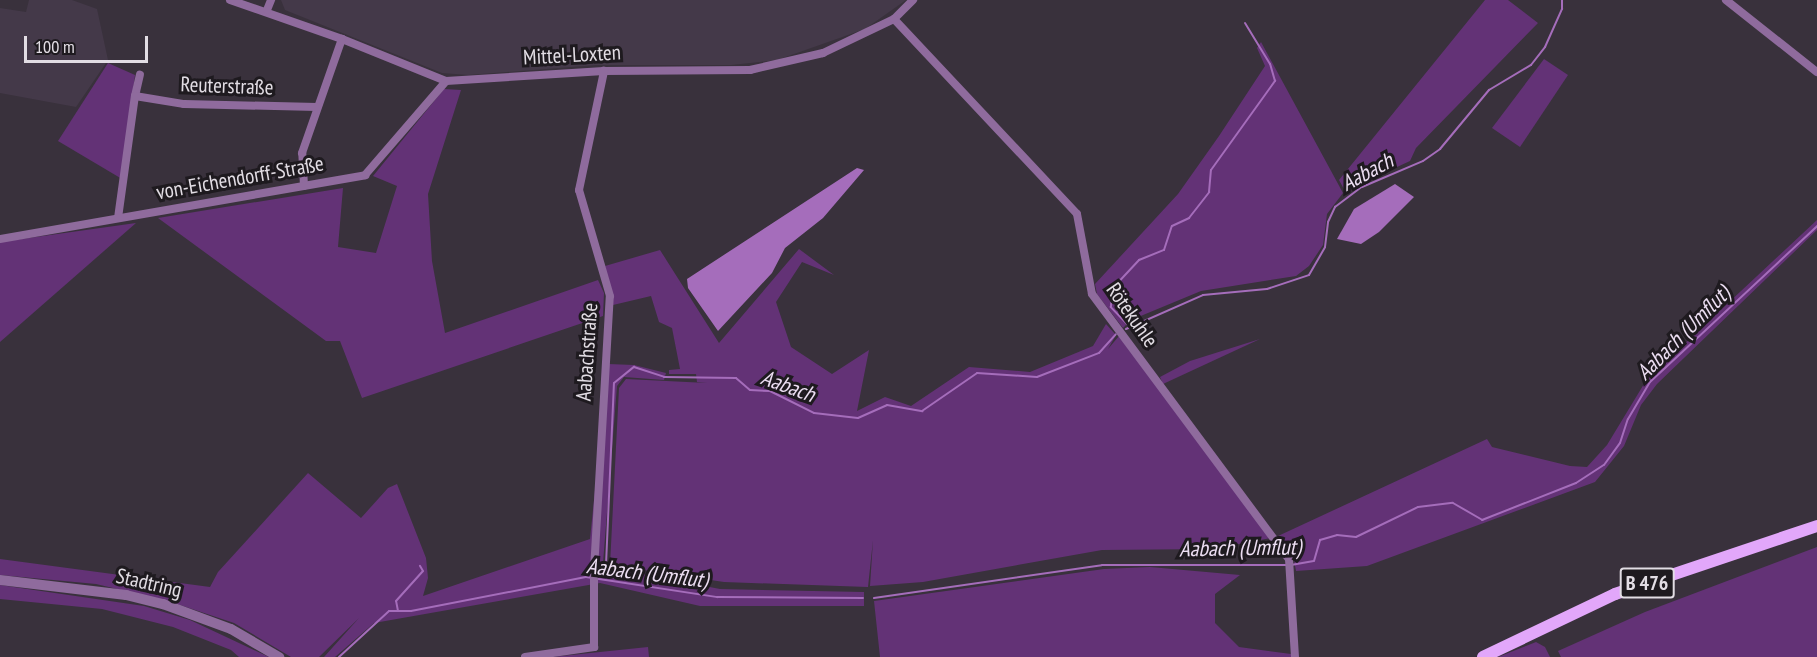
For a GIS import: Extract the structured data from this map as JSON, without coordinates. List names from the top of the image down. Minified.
{"streets":{"main road":["B 476"],"street":["Mittel-Loxten","Reuterstraße","von-Eichendorff-Straße","Rötekuhle","Aabachstraße","Stadtring"]},"crossings":[["Mittel-Loxten","von-Eichendorff-Straße"],["Mittel-Loxten","Rötekuhle"],["Mittel-Loxten","Aabachstraße"]],"water":["Aabach","Aabach (Umflut)"],"scale_bar":"100 m"}
